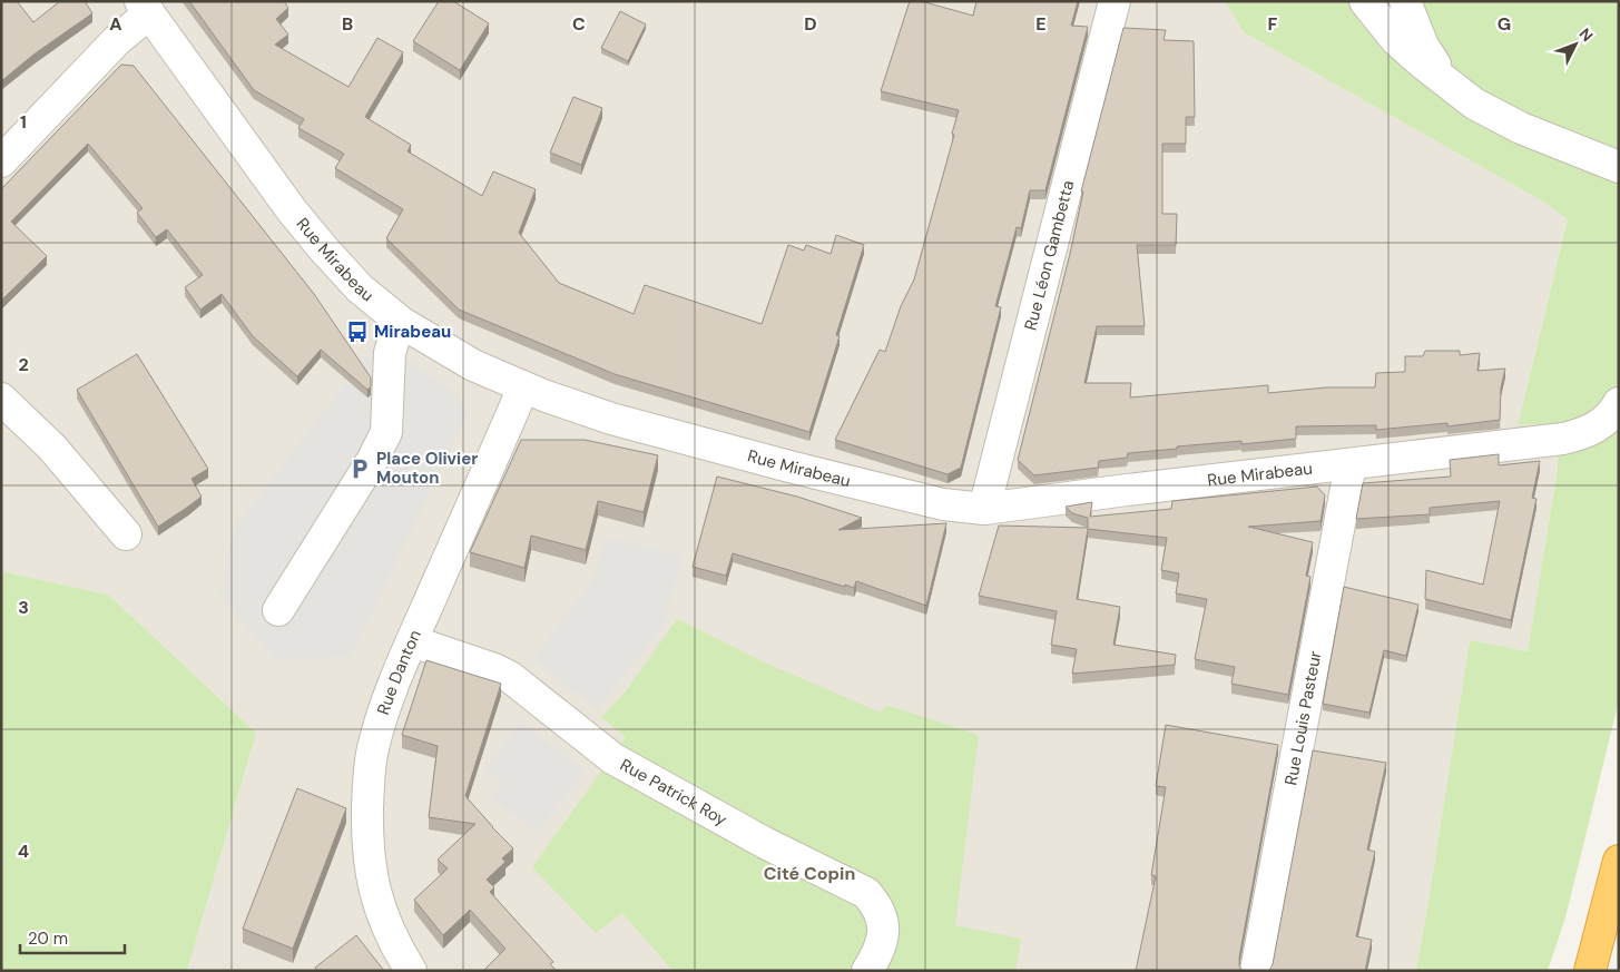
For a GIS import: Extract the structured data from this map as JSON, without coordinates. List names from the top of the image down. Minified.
{"streets":{"street":["Rue Léon Gambetta","Rue Mirabeau","Rue Danton","Rue Louis Pasteur","Rue Patrick Roy"]},"crossings":[["Rue Léon Gambetta","Rue Mirabeau"],["Rue Mirabeau","Rue Danton"],["Rue Mirabeau","Rue Louis Pasteur"],["Rue Danton","Rue Patrick Roy"]],"districts":["Cité Copin"],"places":{"bus stop":["Mirabeau"],"parking":["Place Olivier Mouton"]},"scale_bar":"20 m","north":"top right","grid":{"columns":["A","B","C","D","E","F","G"],"rows":["1","2","3","4"]}}
